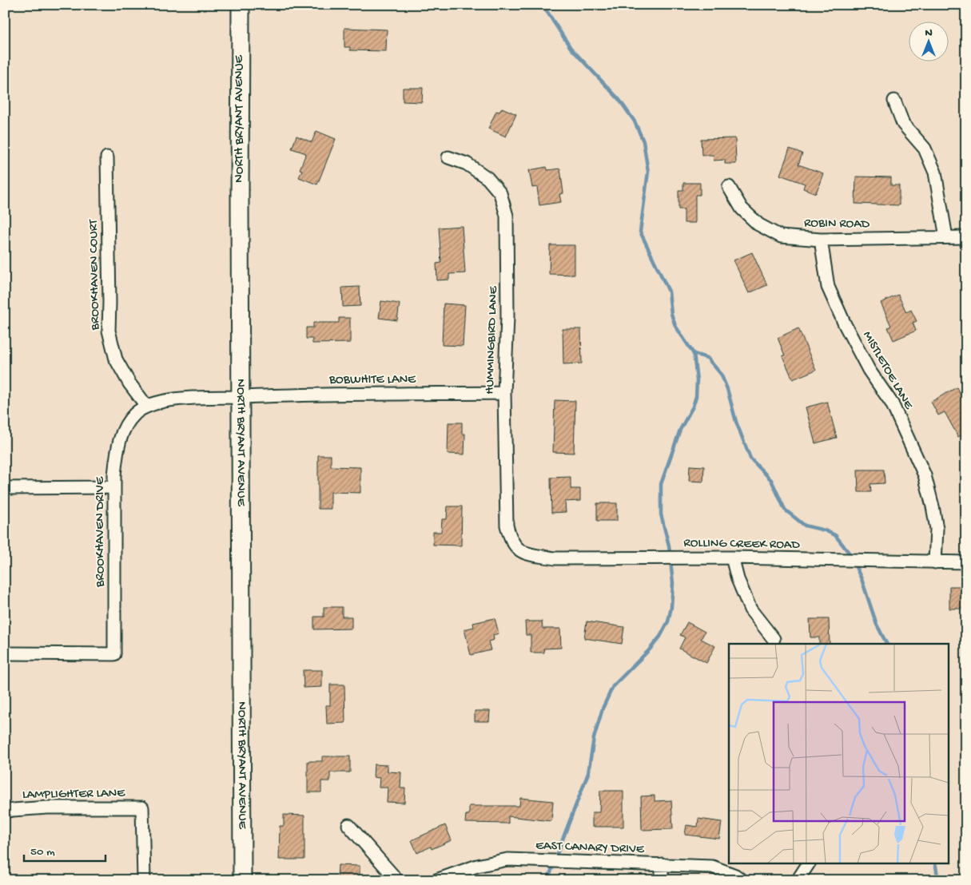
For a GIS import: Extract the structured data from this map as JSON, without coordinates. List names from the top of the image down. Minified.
{"streets":{"street":["NORTH BRYANT AVENUE","ROBIN ROAD","BROOKHAVEN COURT","HUMMINGBIRD LANE","MISTLETOE LANE","BOBWHITE LANE","BROOKHAVEN DRIVE","ROLLING CREEK ROAD","LAMPLIGHTER LANE","EAST CANARY DRIVE"]},"crossings":[["NORTH BRYANT AVENUE","BOBWHITE LANE"],["NORTH BRYANT AVENUE","BROOKHAVEN DRIVE"],["ROBIN ROAD","MISTLETOE LANE"],["BROOKHAVEN COURT","BROOKHAVEN DRIVE"],["HUMMINGBIRD LANE","BOBWHITE LANE"],["HUMMINGBIRD LANE","ROLLING CREEK ROAD"],["MISTLETOE LANE","ROLLING CREEK ROAD"],["BOBWHITE LANE","BROOKHAVEN DRIVE"]],"scale_bar":"50 m","north":"top"}
